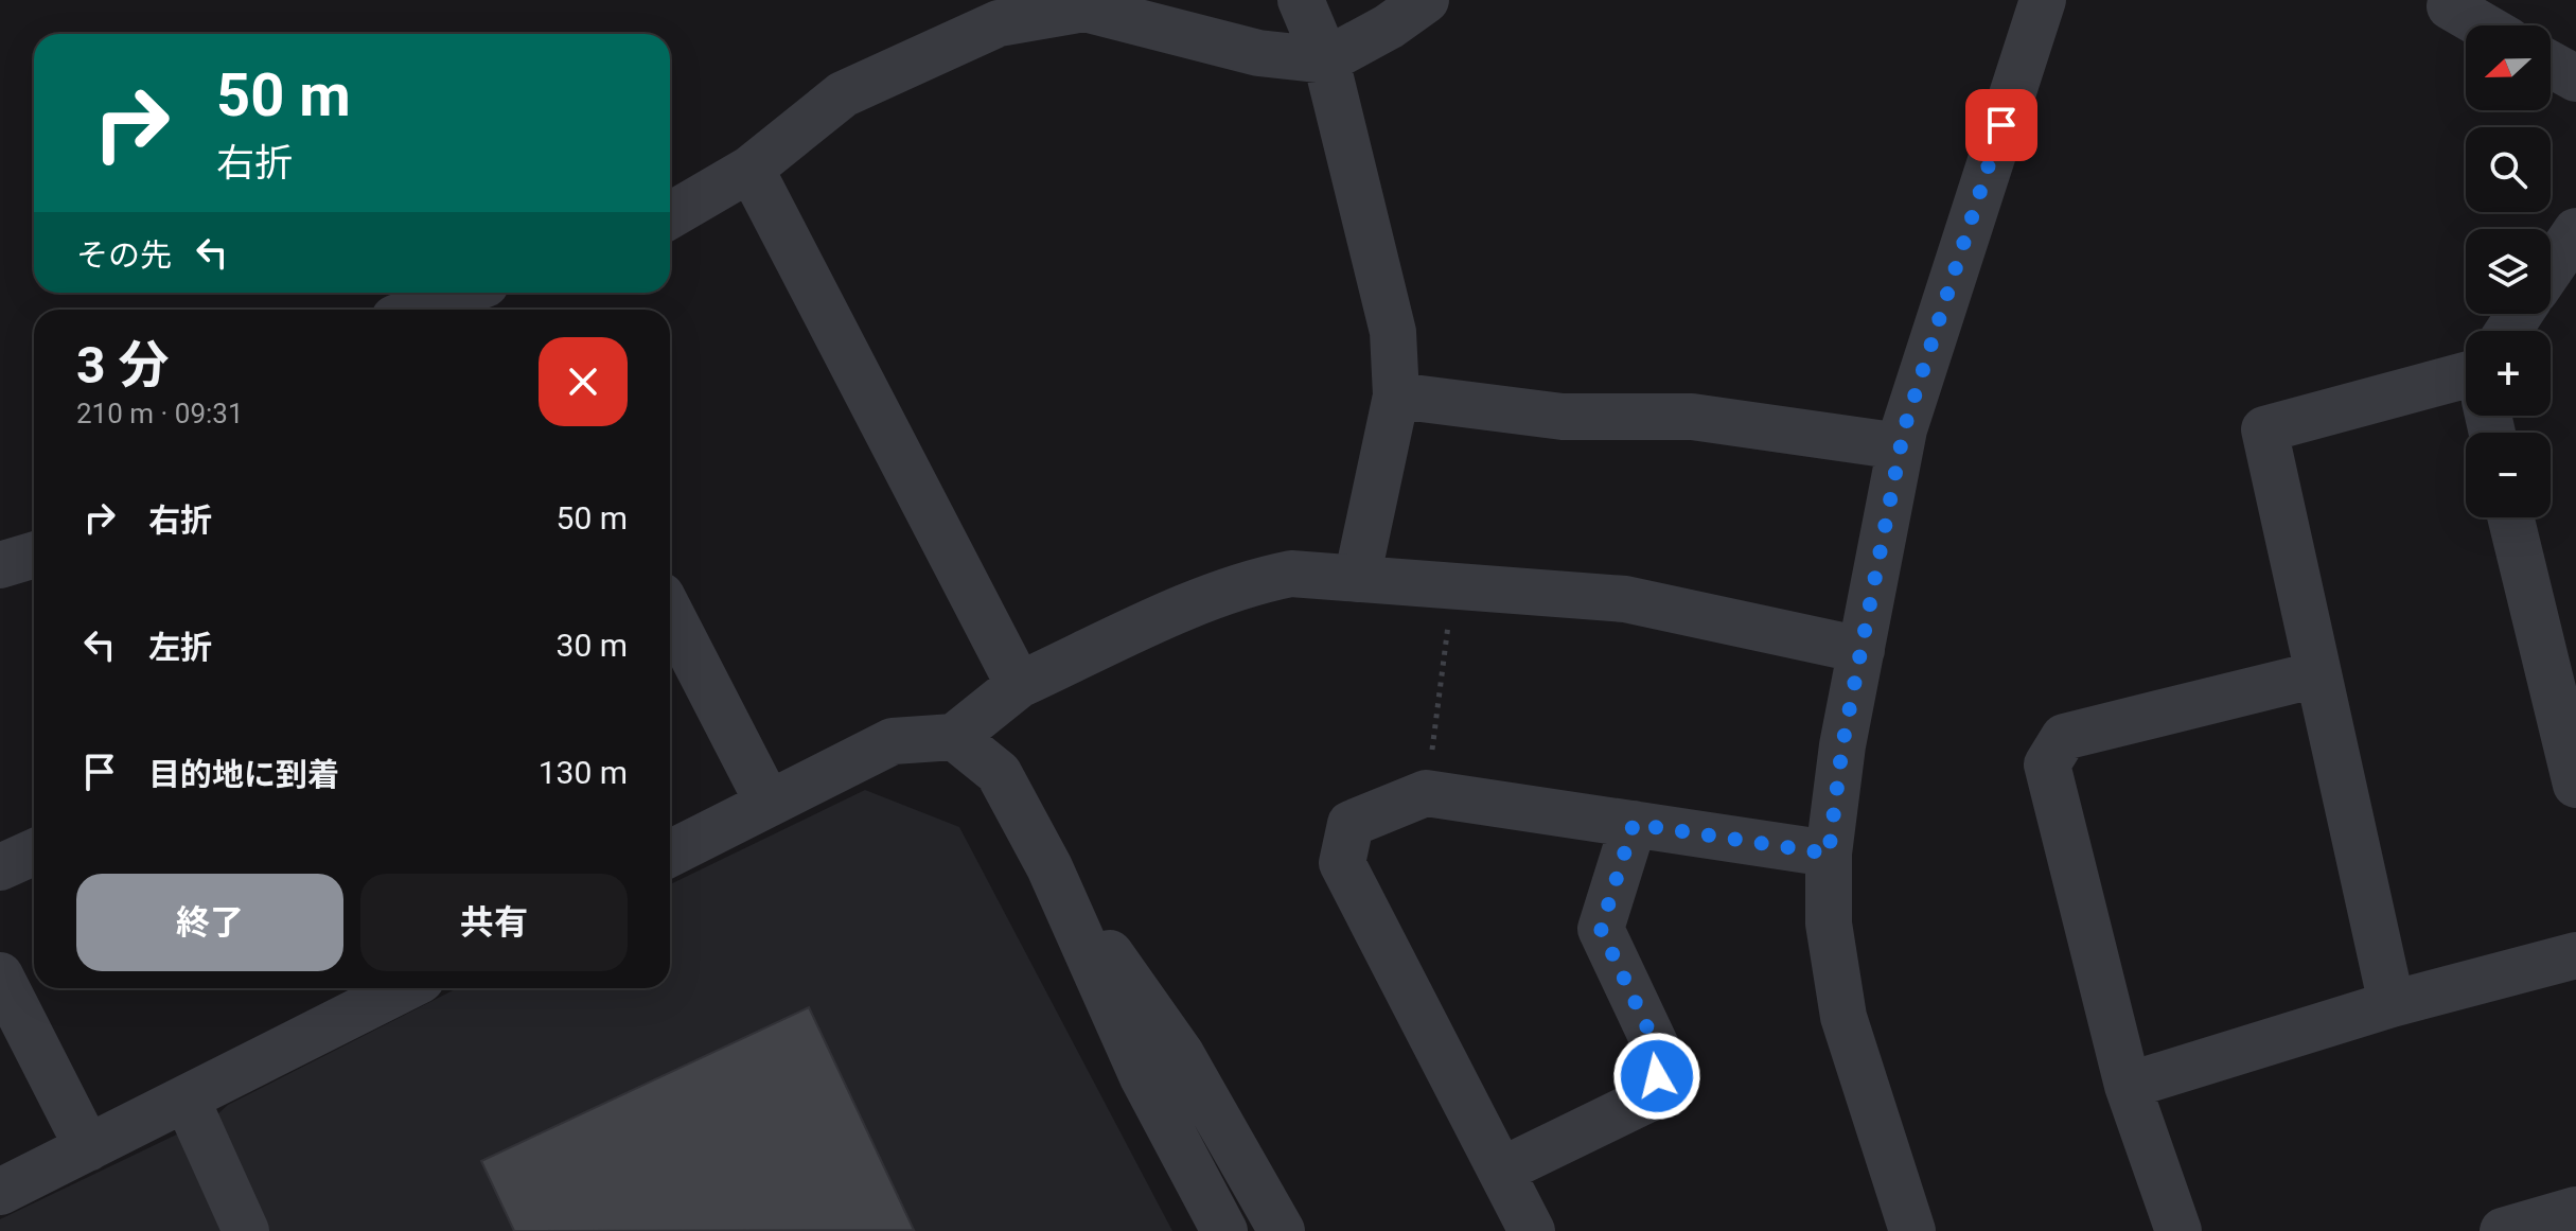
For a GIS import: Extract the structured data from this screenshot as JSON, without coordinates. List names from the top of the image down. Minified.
{"north":"left","page":{"map_buttons":["+","−"],"turn":["50 m","右折"],"then":"その先","heading":["3 分","210 m · 09:31"],"list":[{"name":"右折","value":"50 m"},{"name":"左折","value":"30 m"},{"name":"目的地に到着","value":"130 m"}],"buttons":["終了","共有"]}}
